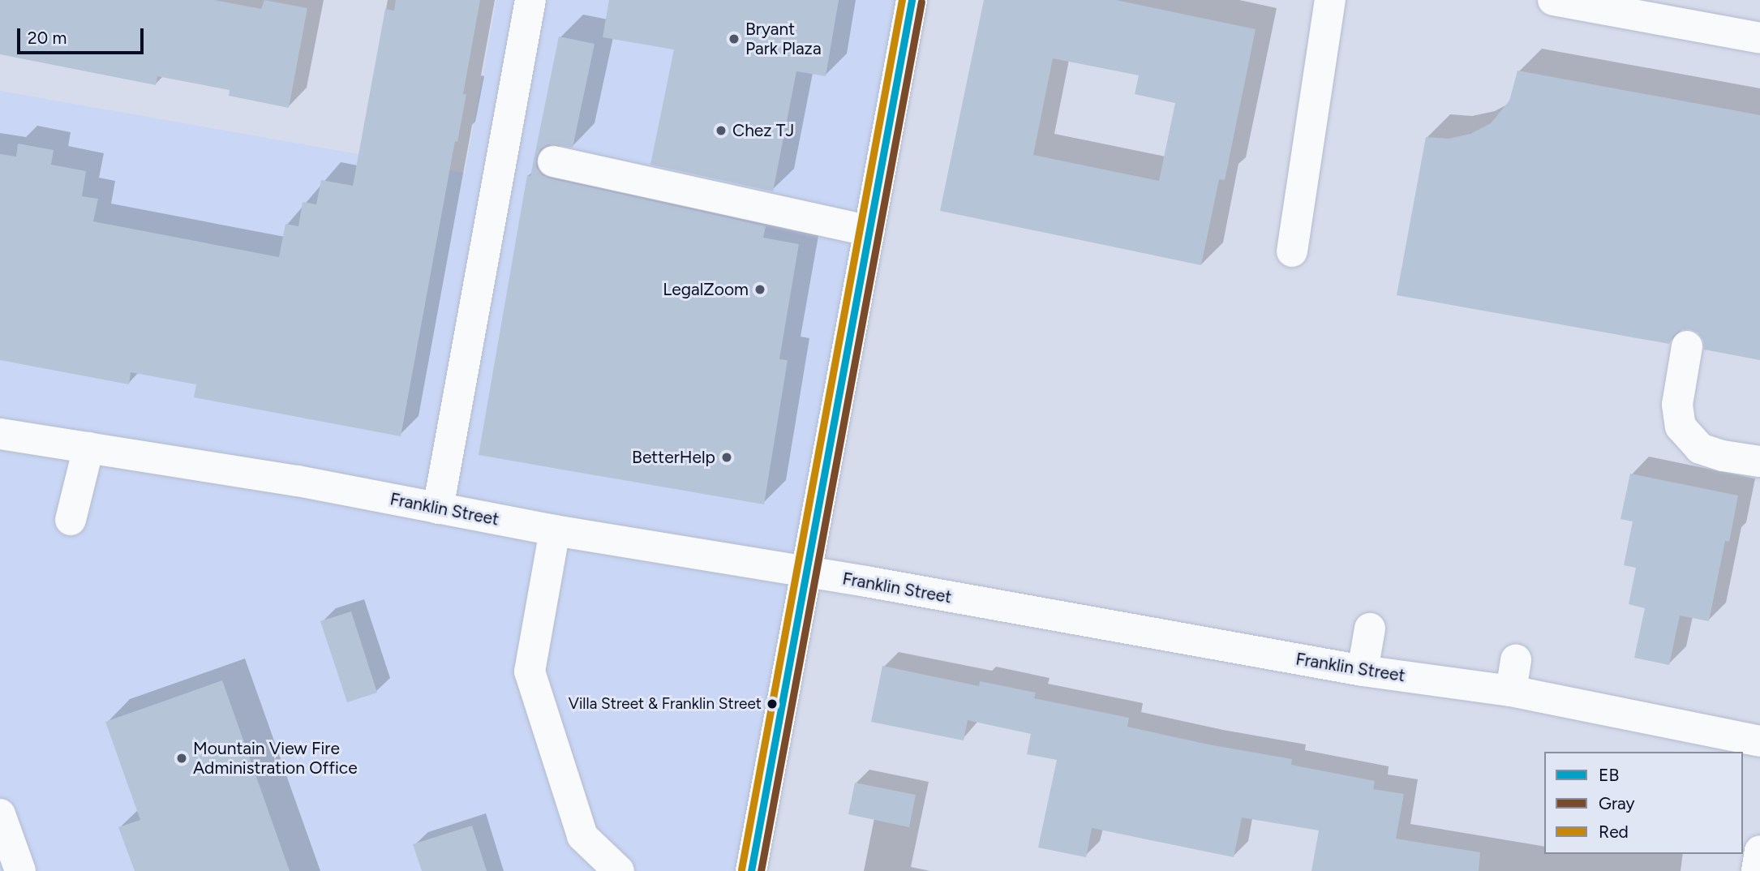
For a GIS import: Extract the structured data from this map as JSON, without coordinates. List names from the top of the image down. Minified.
{"streets":{"street":["Franklin Street"]},"places":["Bryant Park Plaza","Chez TJ","LegalZoom","BetterHelp","Villa Street & Franklin Street","Mountain View Fire Administration Office"],"lines":["transit line EB","transit line Red","transit line Gray"],"legend":["EB","Gray","Red"],"scale_bar":"20 m"}
